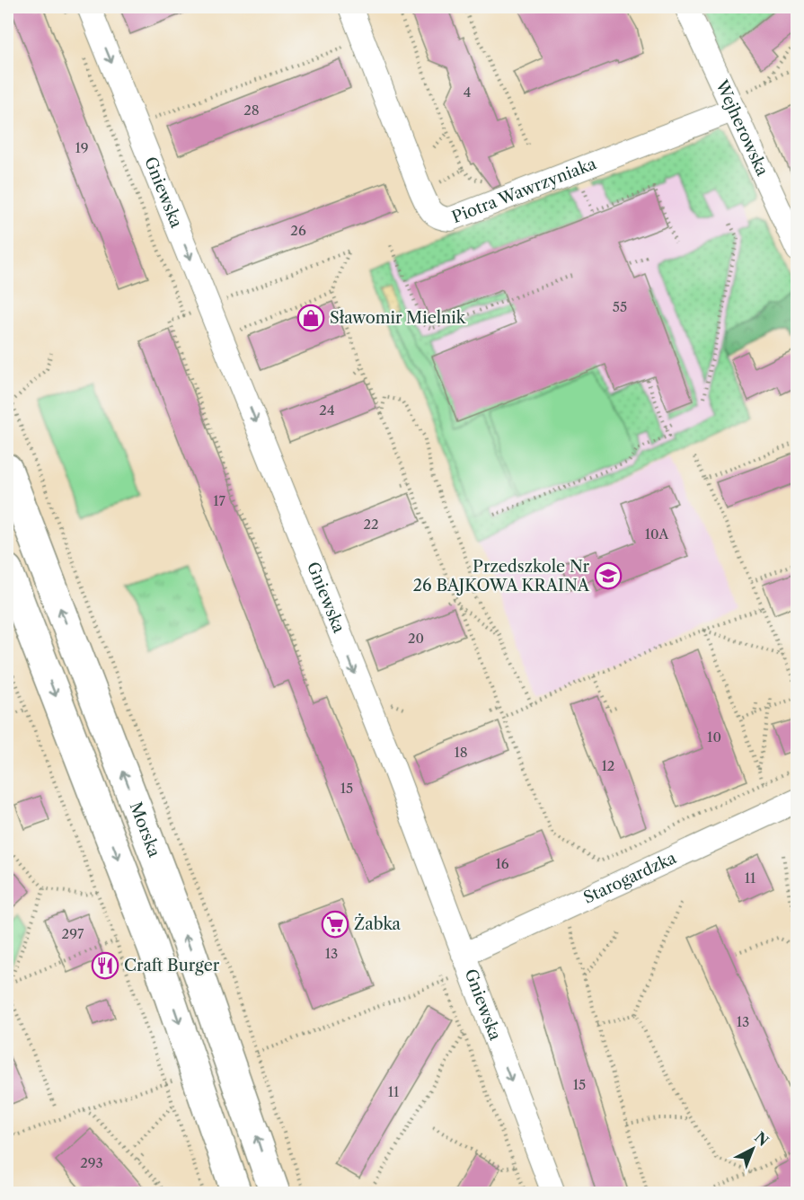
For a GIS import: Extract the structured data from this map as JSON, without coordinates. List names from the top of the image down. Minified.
{"streets":{"main road":["Morska"],"street":["Wejherowska","Piotra Wawrzyniaka","Gniewska","Starogardzka"]},"crossings":[["Wejherowska","Piotra Wawrzyniaka"],["Gniewska","Starogardzka"]],"one_way":["Gniewska"],"places":{"shop":["Sławomir Mielnik"],"school or university":["Przedszkole Nr 26 BAJKOWA KRAINA"],"supermarket":["Żabka"],"restaurant":["Craft Burger"]},"house_numbers":["4","28","19","26","55","24","17","22","10A","20","10","18","12","15","16","11","297","13","13","15","11","293"],"north":"top right"}
